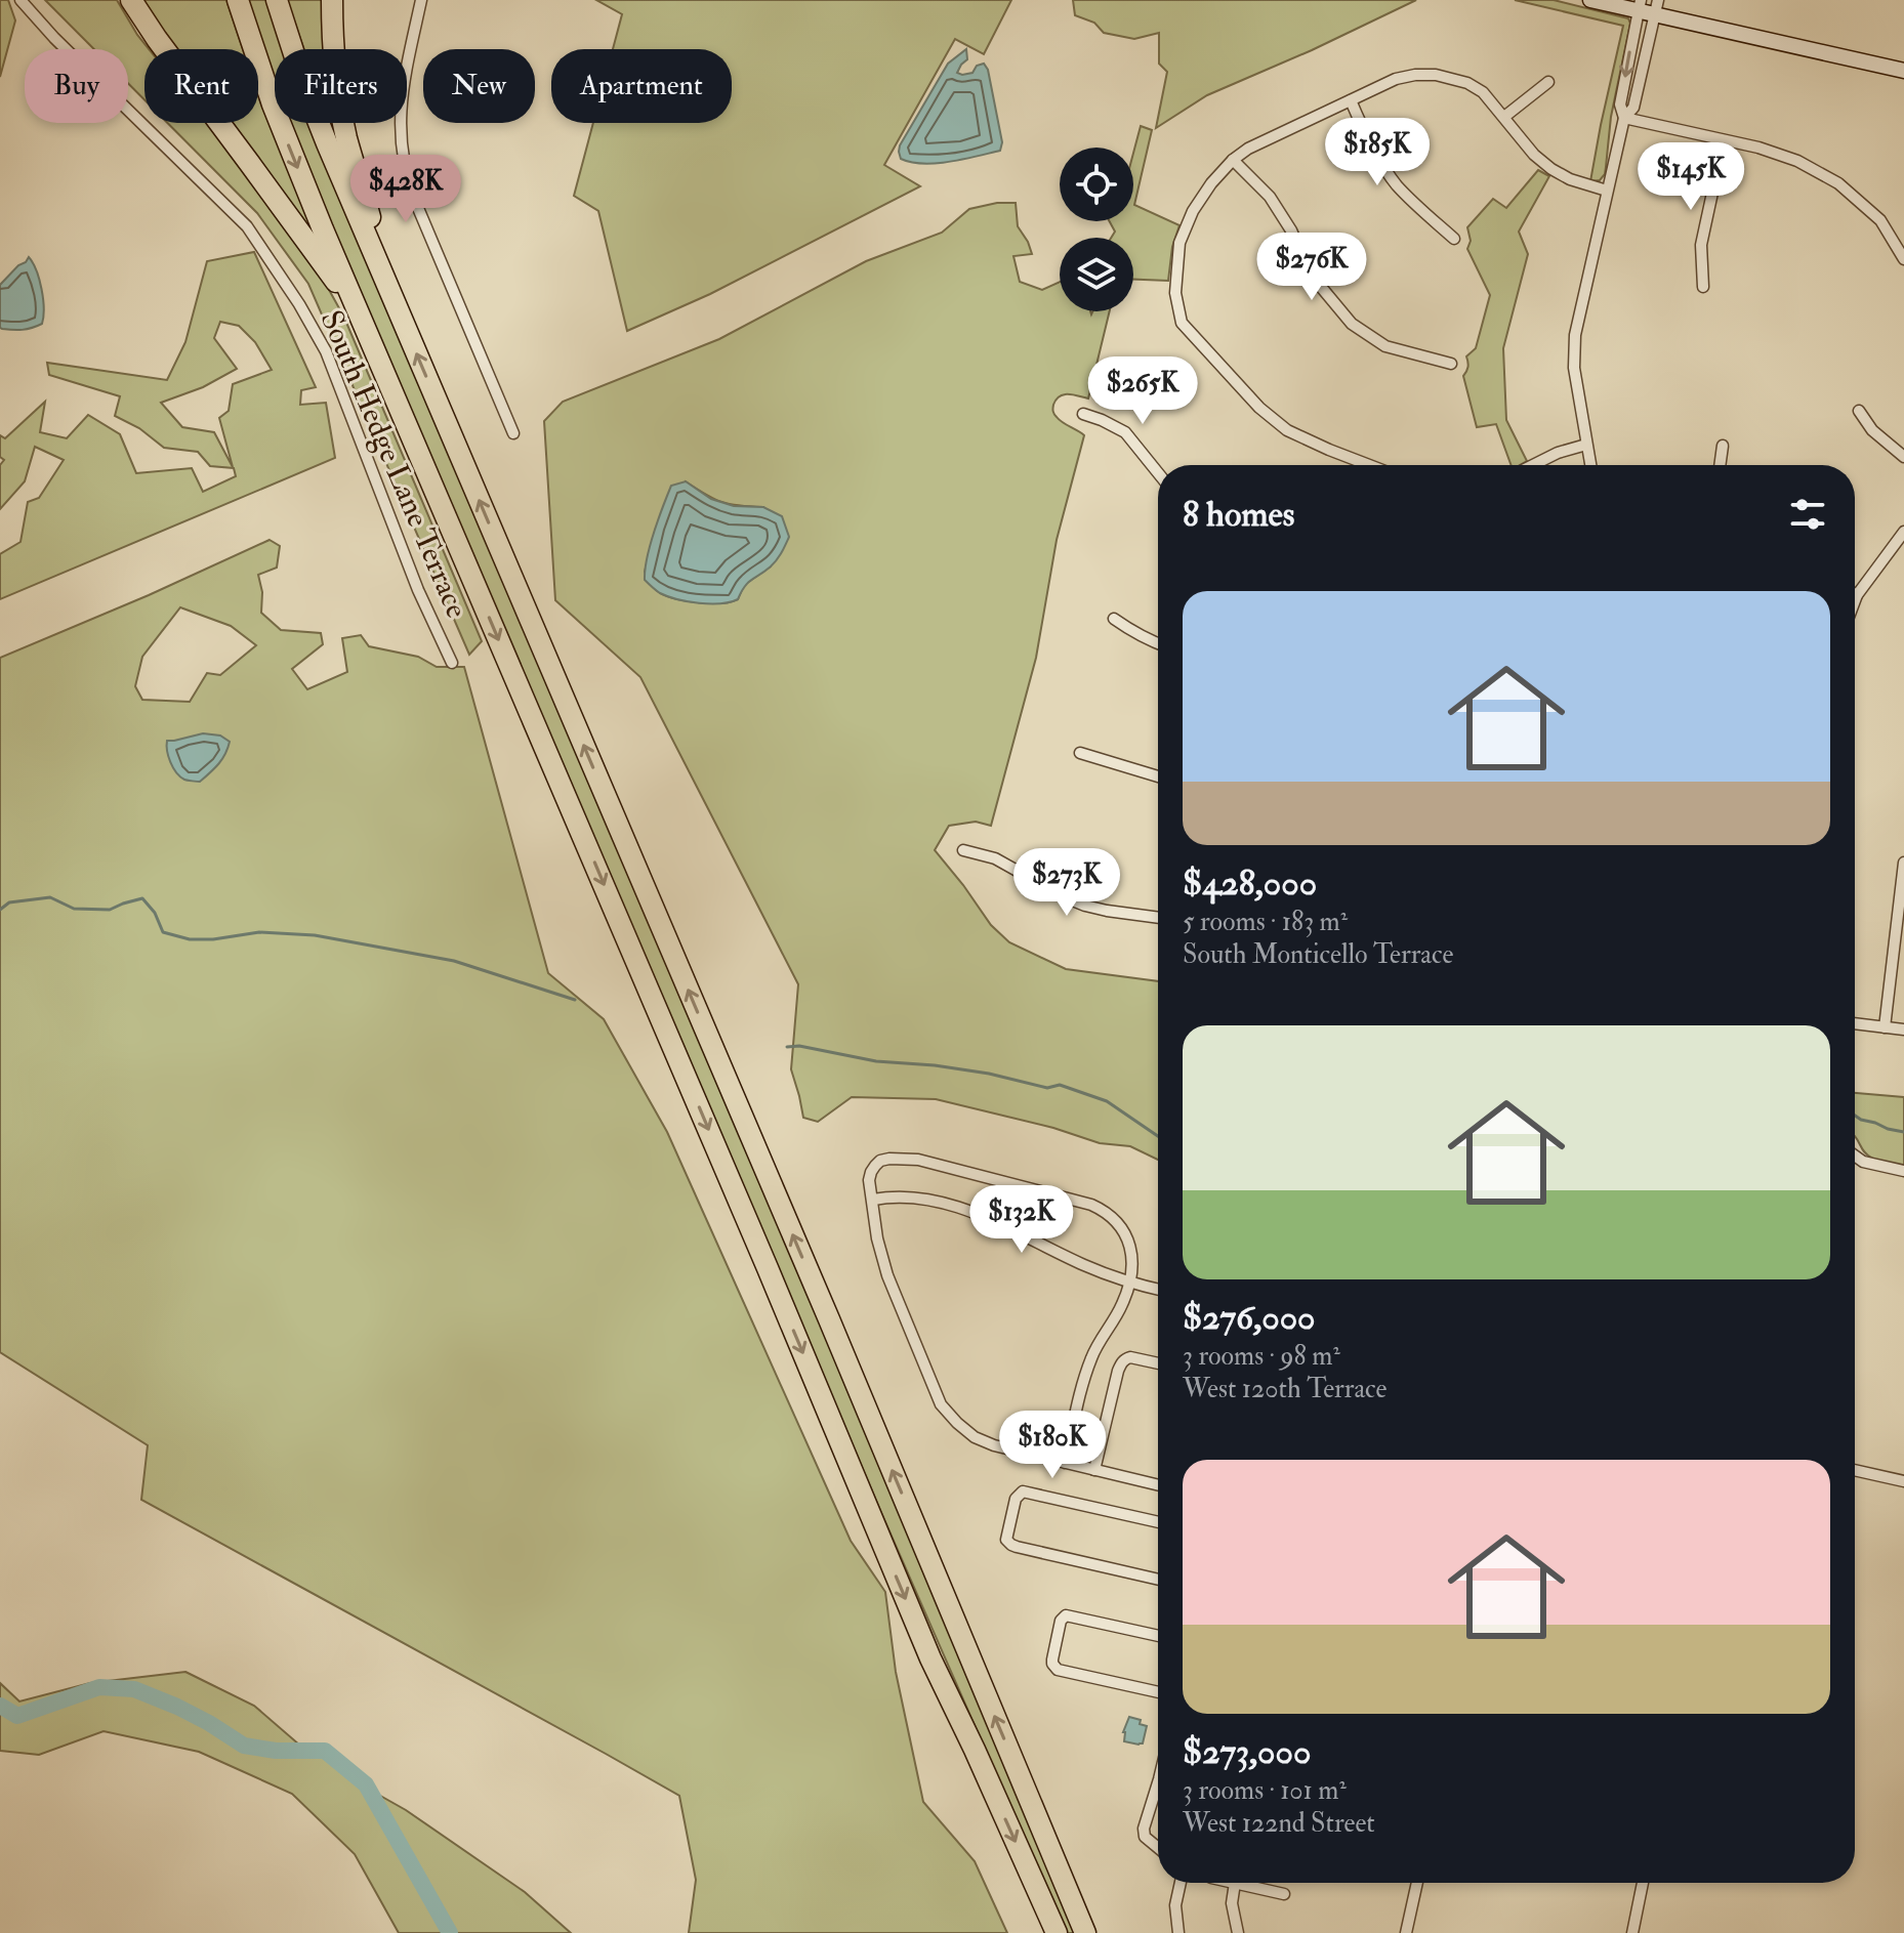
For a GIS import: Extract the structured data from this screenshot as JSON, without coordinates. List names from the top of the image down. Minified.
{"streets":{"street":["South Hedge Lane Terrace"]},"page":{"chip":["Buy","Rent","Filters","New","Apartment"],"price":["$185K","$145K","$428K","$276K","$265K","$273K","$132K","$180K"],"heading":"8 homes","list":[{"name":"$428,000","note":"5 rooms · 183 m² · South Monticello Terrace"},{"name":"$276,000","note":"3 rooms · 98 m² · West 120th Terrace"},{"name":"$273,000","note":"3 rooms · 101 m² · West 122nd Street"}]}}
